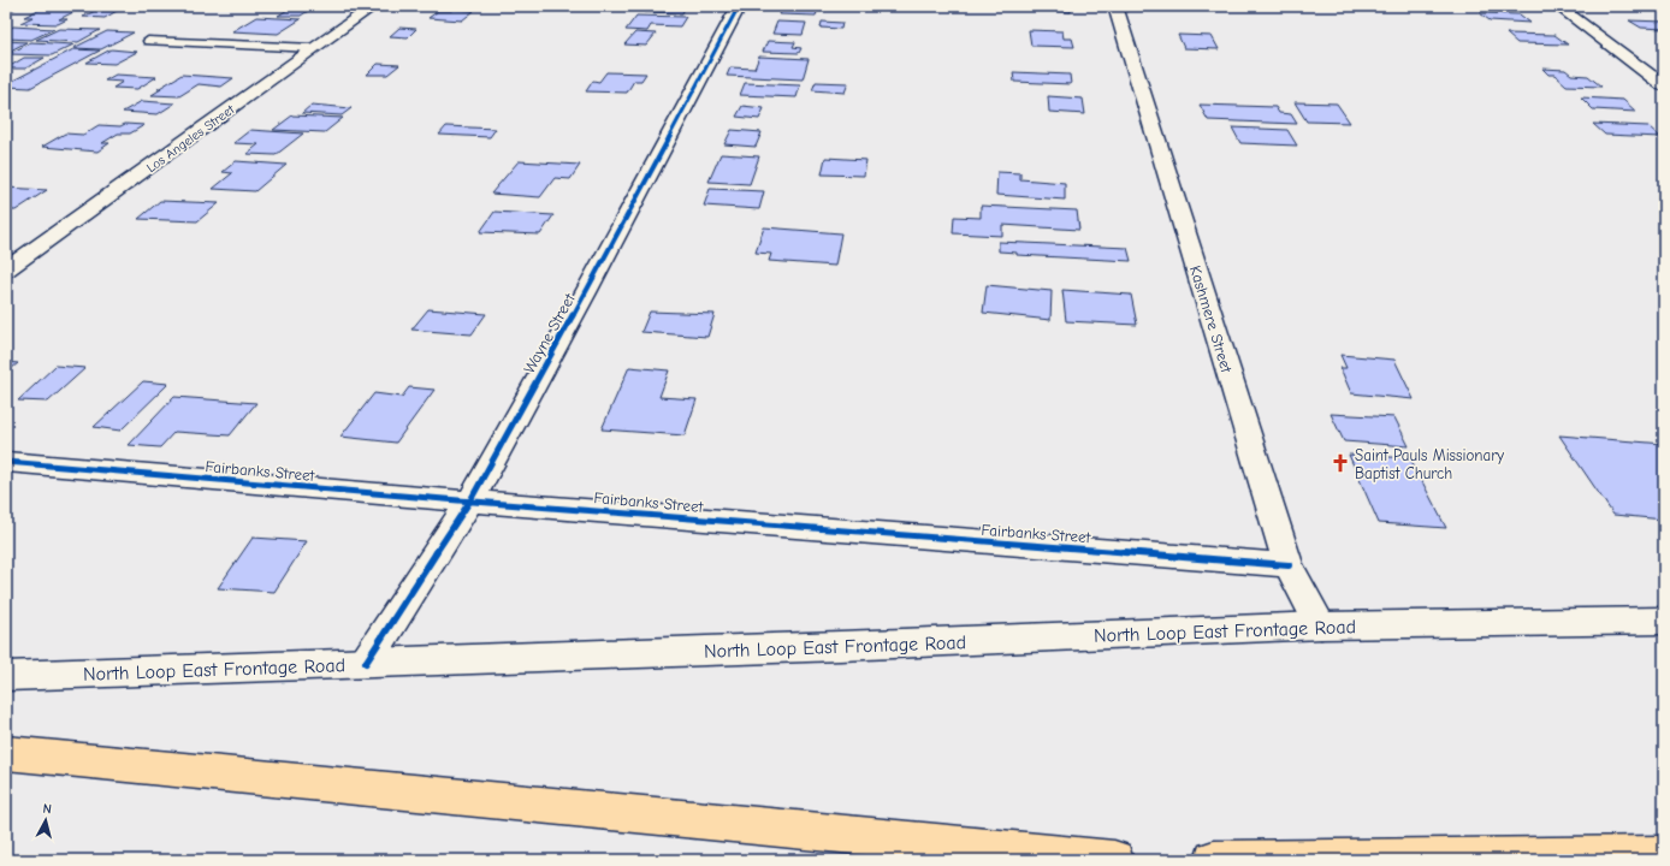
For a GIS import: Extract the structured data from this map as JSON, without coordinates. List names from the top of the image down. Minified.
{"streets":{"street":["Los Angeles Street","Kashmere Street","Wayne Street","Fairbanks Street","North Loop East Frontage Road"]},"crossings":[["Kashmere Street","Fairbanks Street"],["Kashmere Street","North Loop East Frontage Road"],["Wayne Street","Fairbanks Street"],["Wayne Street","North Loop East Frontage Road"]],"places":{"church":["Saint Pauls Missionary Baptist Church"]},"north":"top"}
